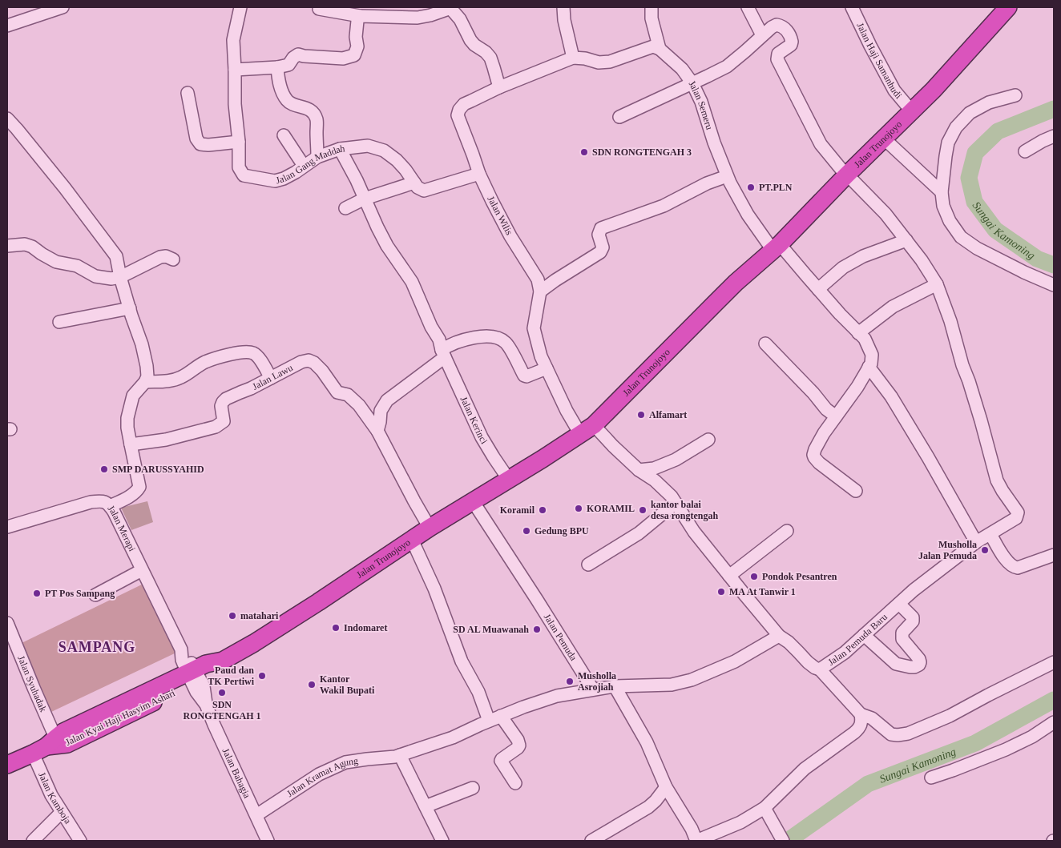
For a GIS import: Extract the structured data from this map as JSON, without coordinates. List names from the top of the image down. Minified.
{"streets":{"highway":["Jalan Trunojoyo","Jalan Kyai Haji Hasyim Ashari"],"street":["Jalan Haji Samanhudi","Jalan Semeru","Jalan Gang Maddah","Jalan Wilis","Jalan Lawu","Jalan Kerinci","Jalan Merapi","Jalan Pemuda","Jalan Pemuda Baru","Jalan Syuhadak","Jalan Bahagia","Jalan Kramat Agung","Jalan Kamboja"]},"crossings":[["Jalan Haji Samanhudi","Jalan Trunojoyo"],["Jalan Semeru","Jalan Trunojoyo"],["Jalan Trunojoyo","Jalan Wilis"],["Jalan Trunojoyo","Jalan Lawu"],["Jalan Trunojoyo","Jalan Kerinci"],["Jalan Trunojoyo","Jalan Merapi"],["Jalan Trunojoyo","Jalan Pemuda"],["Jalan Trunojoyo","Jalan Pemuda Baru"],["Jalan Trunojoyo","Jalan Kyai Haji Hasyim Ashari"],["Jalan Trunojoyo","Jalan Bahagia"],["Jalan Gang Maddah","Jalan Kerinci"],["Jalan Wilis","Jalan Pemuda Baru"],["Jalan Merapi","Jalan Kyai Haji Hasyim Ashari"],["Jalan Merapi","Jalan Bahagia"],["Jalan Pemuda","Jalan Kramat Agung"],["Jalan Syuhadak","Jalan Kyai Haji Hasyim Ashari"],["Jalan Syuhadak","Jalan Kamboja"],["Jalan Kyai Haji Hasyim Ashari","Jalan Bahagia"],["Jalan Kyai Haji Hasyim Ashari","Jalan Kamboja"],["Jalan Bahagia","Jalan Kramat Agung"]],"districts":["SAMPANG"],"water":["Sungai Kamoning"],"places":["SDN RONGTENGAH 3","PT.PLN","Alfamart","SMP DARUSSYAHID","KORAMIL","Koramil","kantor balai desa rongtengah","Gedung BPU","Musholla Jalan Pemuda","Pondok Pesantren","MA At Tanwir 1","PT Pos Sampang","matahari","Indomaret","SD AL Muawanah","Paud dan TK Pertiwi","Musholla Asrojiah","Kantor Wakil Bupati","SDN RONGTENGAH 1"]}
